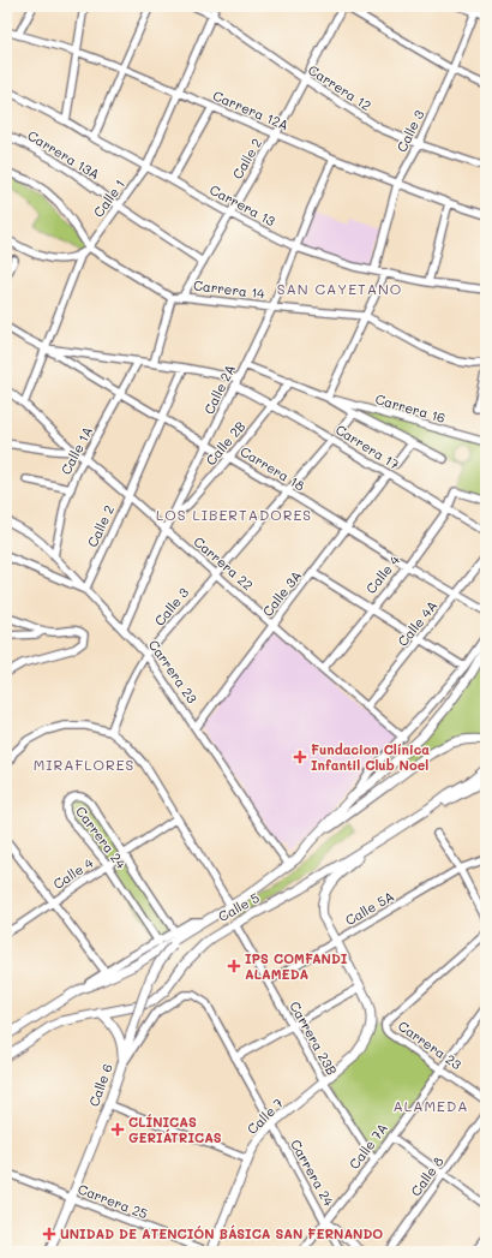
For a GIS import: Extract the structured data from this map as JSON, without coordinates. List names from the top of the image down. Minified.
{"streets":{"main road":["Calle 5","Calle 6","Calle 7"],"street":["Carrera 12","Carrera 12A","Calle 3","Carrera 13A","Calle 2","Calle 1","Carrera 13","Carrera 14","Calle 2A","Carrera 16","Calle 2B","Carrera 17","Calle 1A","Carrera 18","Carrera 22","Calle 4","Calle 3A","Calle 4A","Carrera 23","Carrera 24","Calle 5A","Carrera 23B","Calle 7A","Calle 8","Carrera 25"]},"crossings":[["Carrera 12","Calle 3"],["Carrera 12","Calle 2"],["Carrera 12","Calle 1"],["Carrera 12A","Calle 3"],["Carrera 12A","Calle 2"],["Carrera 12A","Calle 1"],["Carrera 12A","Calle 2A"],["Calle 3","Carrera 13"],["Calle 3","Carrera 17"],["Calle 3","Carrera 18"],["Calle 3","Carrera 22"],["Calle 3","Carrera 23"],["Carrera 13A","Calle 2"],["Carrera 13A","Calle 1"],["Calle 2","Carrera 13"],["Calle 2","Carrera 14"],["Calle 2","Carrera 17"],["Calle 2","Carrera 18"],["Calle 2","Carrera 22"],["Calle 2","Carrera 23"],["Calle 1","Carrera 13"],["Calle 1","Carrera 17"],["Calle 1","Carrera 18"],["Calle 1","Carrera 22"],["Carrera 13","Calle 2A"],["Carrera 14","Calle 2A"],["Calle 2A","Carrera 16"],["Calle 2A","Calle 2B"],["Calle 2A","Carrera 17"],["Calle 2A","Carrera 18"],["Calle 2A","Carrera 22"],["Calle 2A","Carrera 23"],["Carrera 16","Calle 2B"],["Calle 2B","Carrera 17"],["Calle 2B","Carrera 18"],["Carrera 17","Calle 1A"],["Carrera 17","Carrera 18"],["Carrera 17","Calle 4"],["Carrera 17","Calle 3A"],["Calle 1A","Carrera 18"],["Calle 1A","Carrera 22"],["Calle 1A","Carrera 23"],["Carrera 18","Calle 4"],["Carrera 18","Calle 3A"],["Carrera 18","Calle 4A"],["Carrera 22","Calle 4"],["Carrera 22","Calle 3A"],["Carrera 22","Calle 4A"],["Carrera 22","Calle 5"],["Calle 4","Carrera 24"],["Calle 3A","Carrera 23"],["Carrera 23","Calle 5"],["Carrera 23","Calle 7A"],["Carrera 24","Calle 5"],["Carrera 24","Calle 6"],["Carrera 24","Calle 7"],["Carrera 24","Calle 7A"],["Calle 5","Carrera 23B"],["Calle 5","Calle 6"],["Calle 5A","Carrera 23B"],["Carrera 23B","Calle 7"],["Carrera 23B","Calle 7A"],["Calle 6","Carrera 25"],["Calle 7","Carrera 25"]],"districts":["SAN CAYETANO","LOS LIBERTADORES","MIRAFLORES","ALAMEDA"],"places":{"health":["Fundacion Clínica Infantil Club Noel","IPS COMFANDI ALAMEDA","CLÍNICAS GERIÁTRICAS","UNIDAD DE ATENCIÓN BÁSICA SAN FERNANDO"]}}
